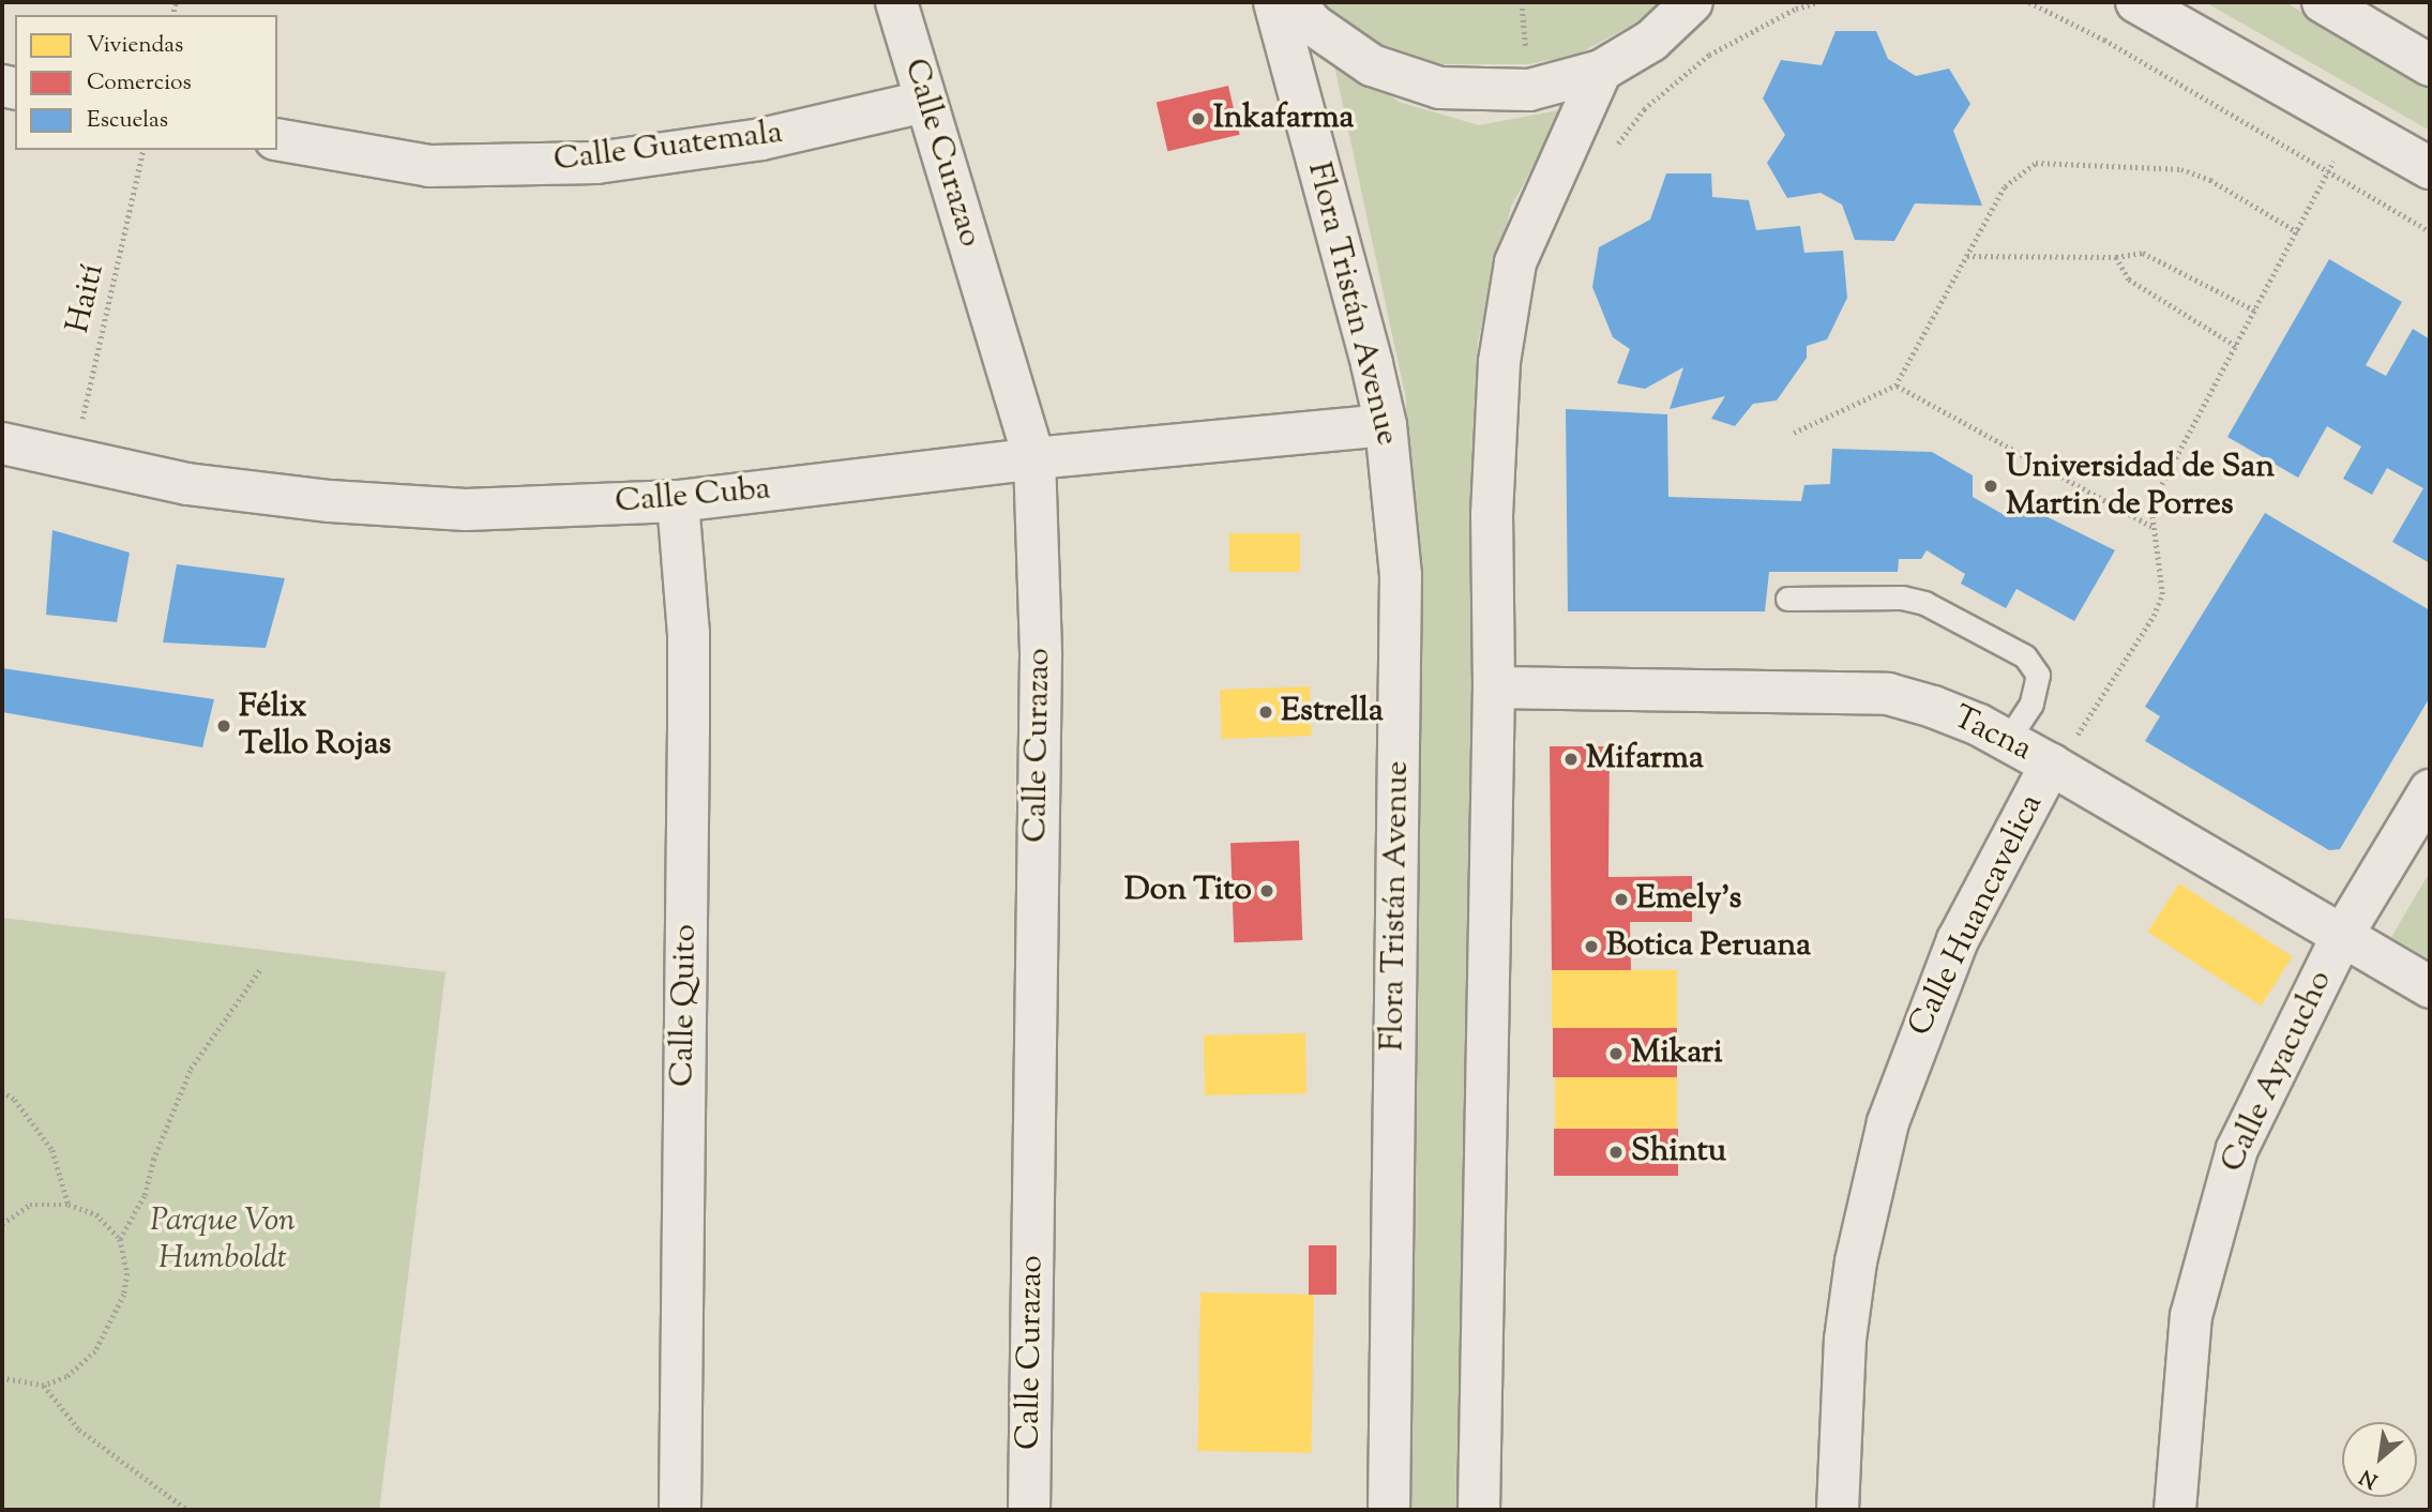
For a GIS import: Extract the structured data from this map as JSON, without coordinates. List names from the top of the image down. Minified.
{"streets":{"street":["Calle Guatemala","Calle Curazao","Flora Tristán Avenue","Calle Cuba","Tacna","Calle Huancavelica","Calle Quito","Calle Ayacucho"],"path":["Haití"]},"crossings":[["Calle Guatemala","Calle Curazao"],["Calle Curazao","Calle Cuba"],["Haití","Calle Cuba"],["Flora Tristán Avenue","Calle Cuba"],["Calle Cuba","Calle Quito"],["Tacna","Calle Huancavelica"],["Tacna","Calle Ayacucho"]],"parks":["Parque Von Humboldt"],"places":["Inkafarma","Universidad de San Martin de Porres","Estrella","Félix Tello Rojas","Mifarma","Don Tito","Emely's","Botica Peruana","Mikari","Shintu"],"legend":["Viviendas","Comercios","Escuelas"],"north":"bottom left"}
